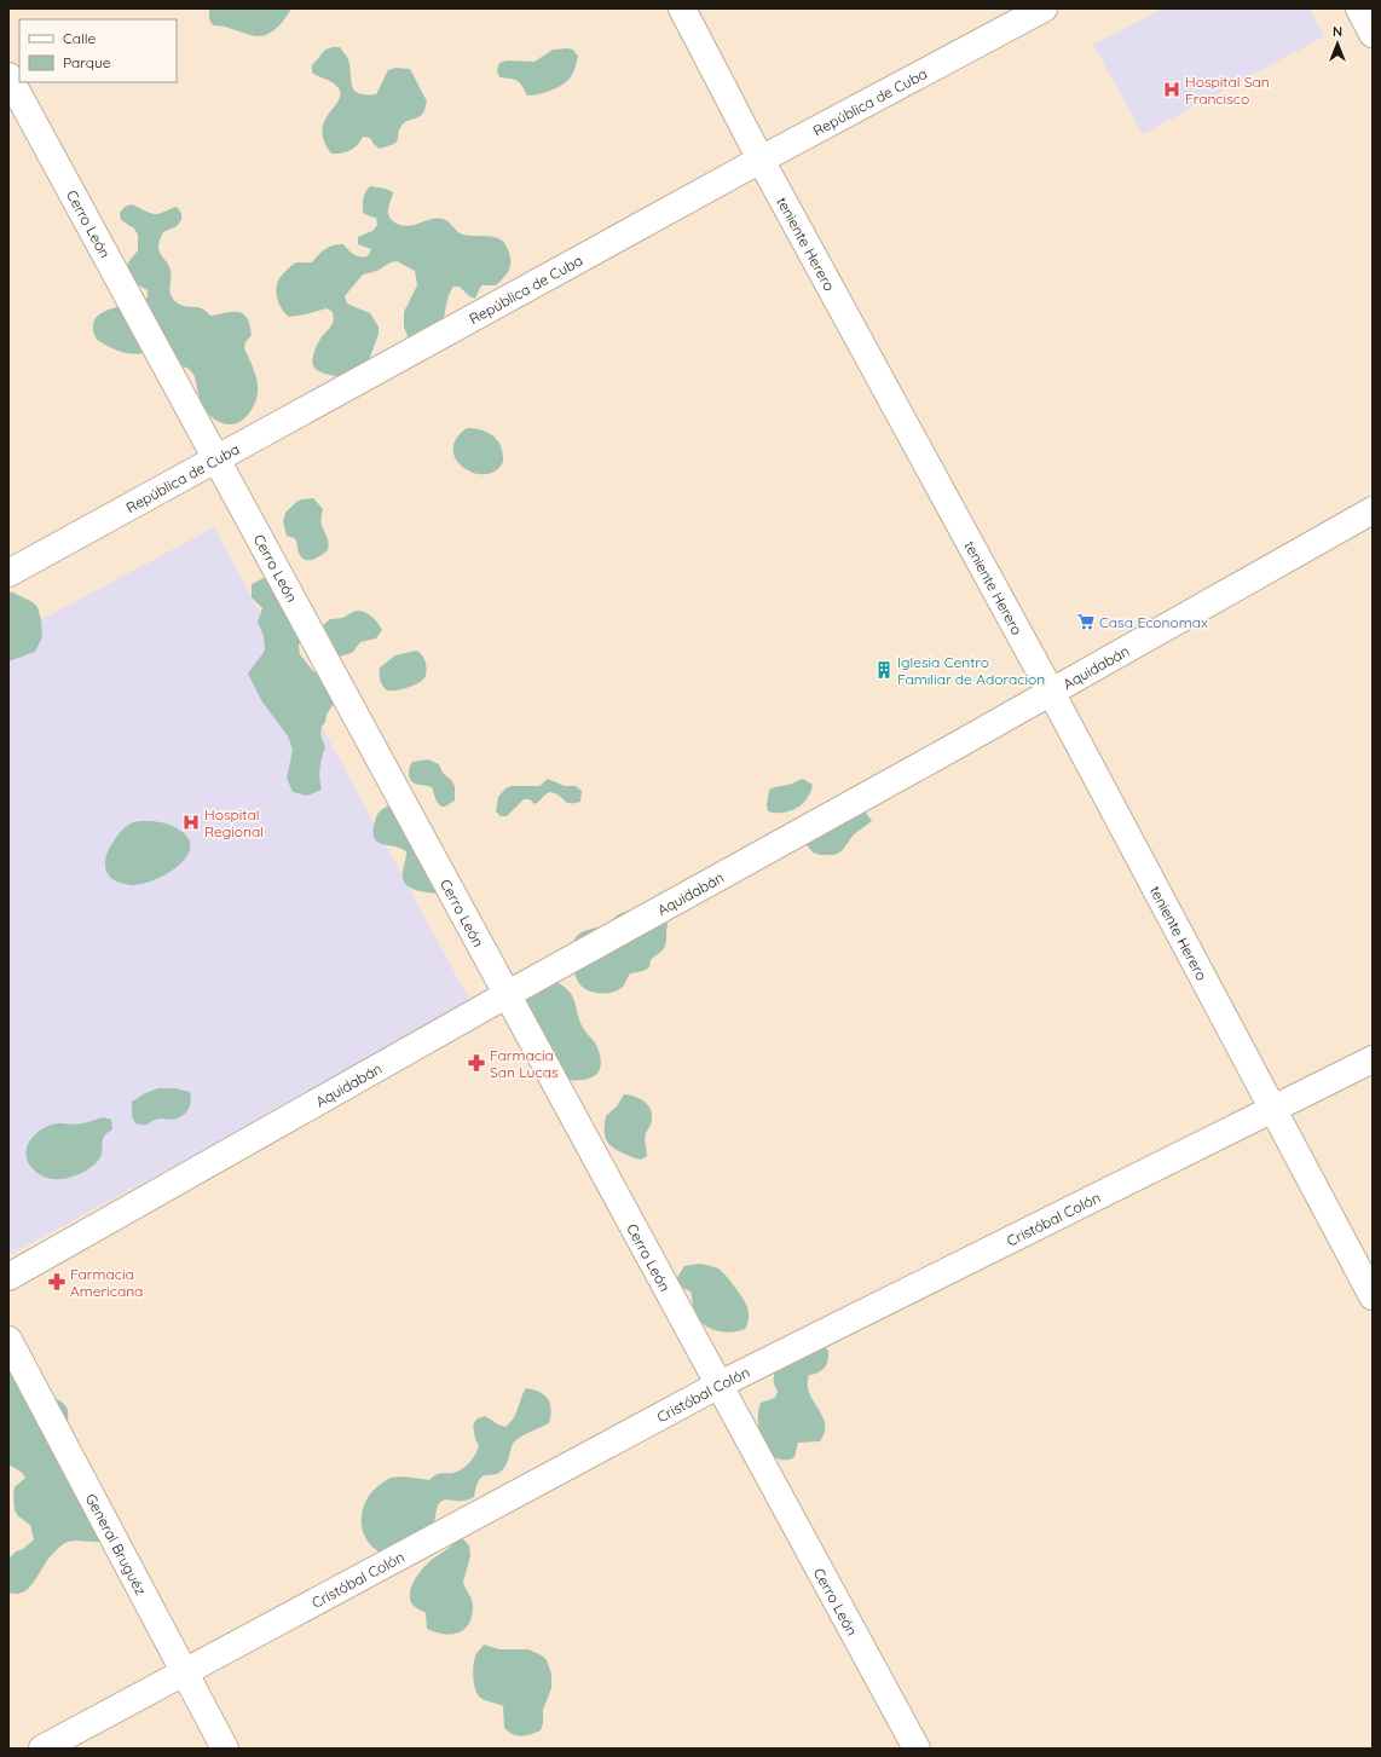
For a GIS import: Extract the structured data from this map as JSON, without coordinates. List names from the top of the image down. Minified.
{"streets":{"street":["República de Cuba","Cerro León","teniente Herero","Aquidabán","Cristóbal Colón","General Bruguéz"]},"crossings":[["República de Cuba","Cerro León"],["República de Cuba","teniente Herero"],["Cerro León","Aquidabán"],["Cerro León","Cristóbal Colón"],["teniente Herero","Aquidabán"],["teniente Herero","Cristóbal Colón"],["Cristóbal Colón","General Bruguéz"]],"places":{"hospital":["Hospital San Francisco","Hospital Regional"],"supermarket":["Casa Economax"],"building":["Iglesia Centro Familiar de Adoracion"],"pharmacy":["Farmacia San Lucas","Farmacia Americana"]},"legend":["Calle","Parque"],"north":"top"}
